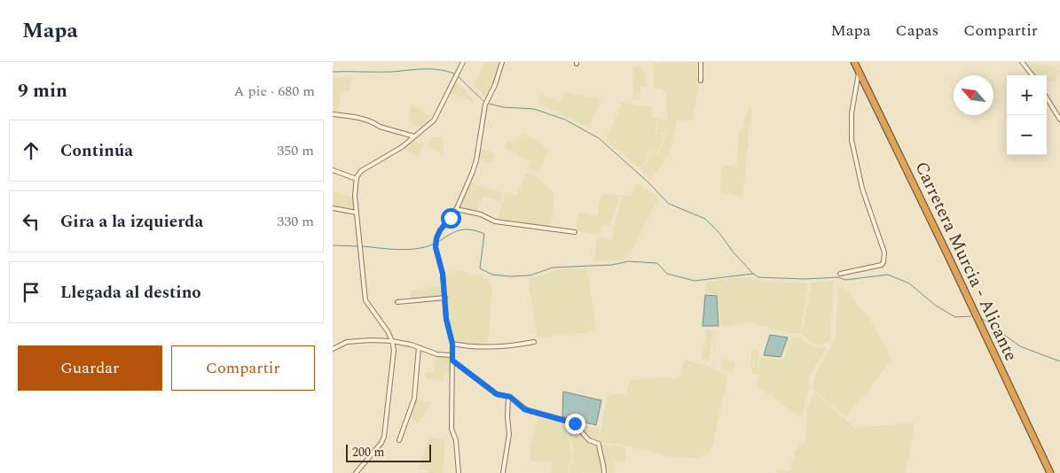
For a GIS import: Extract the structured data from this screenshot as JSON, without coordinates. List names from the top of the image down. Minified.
{"streets":{"highway":["Carretera Murcia - Alicante"]},"scale_bar":"200 m","north":"top left","page":{"header":"Mapa","nav":["Mapa","Capas","Compartir"],"heading":["9 min","A pie · 680 m"],"map_buttons":["+","−"],"list":[["Continúa","350 m"],["Gira a la izquierda","330 m"],"Llegada al destino"],"buttons":["Guardar","Compartir"],"scale":"200 m"}}
